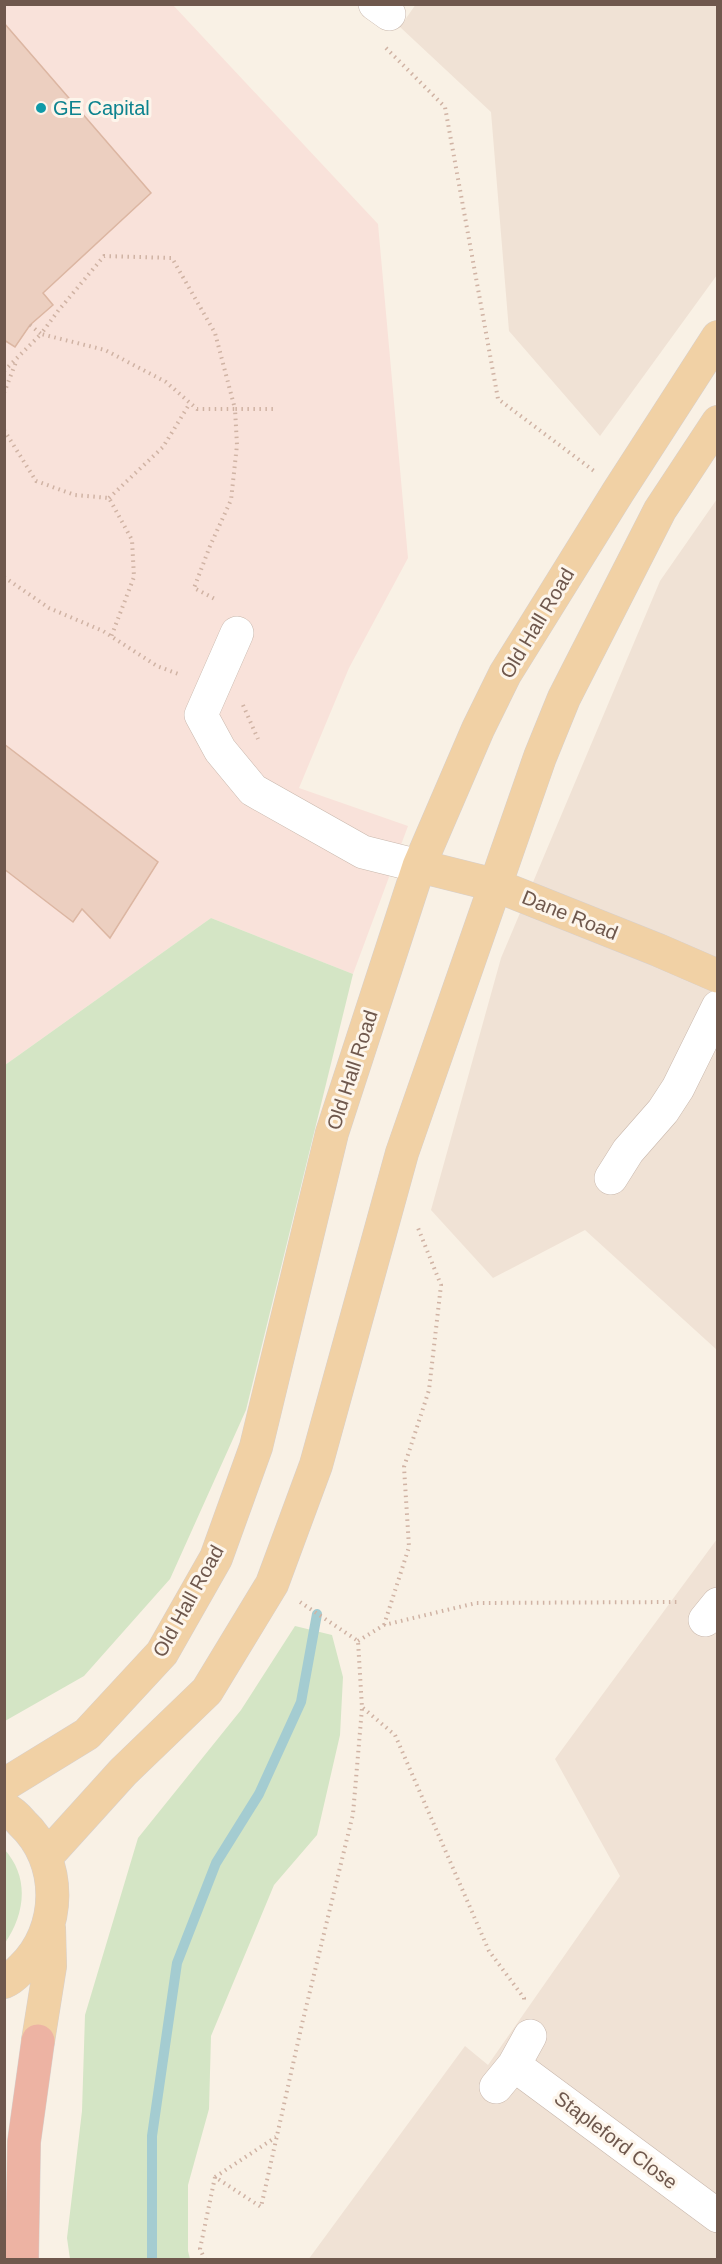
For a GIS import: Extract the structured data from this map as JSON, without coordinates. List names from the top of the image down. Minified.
{"streets":{"main road":["Old Hall Road","Dane Road"],"street":["Stapleford Close"]},"crossings":[["Old Hall Road","Dane Road"]],"places":["GE Capital"]}
